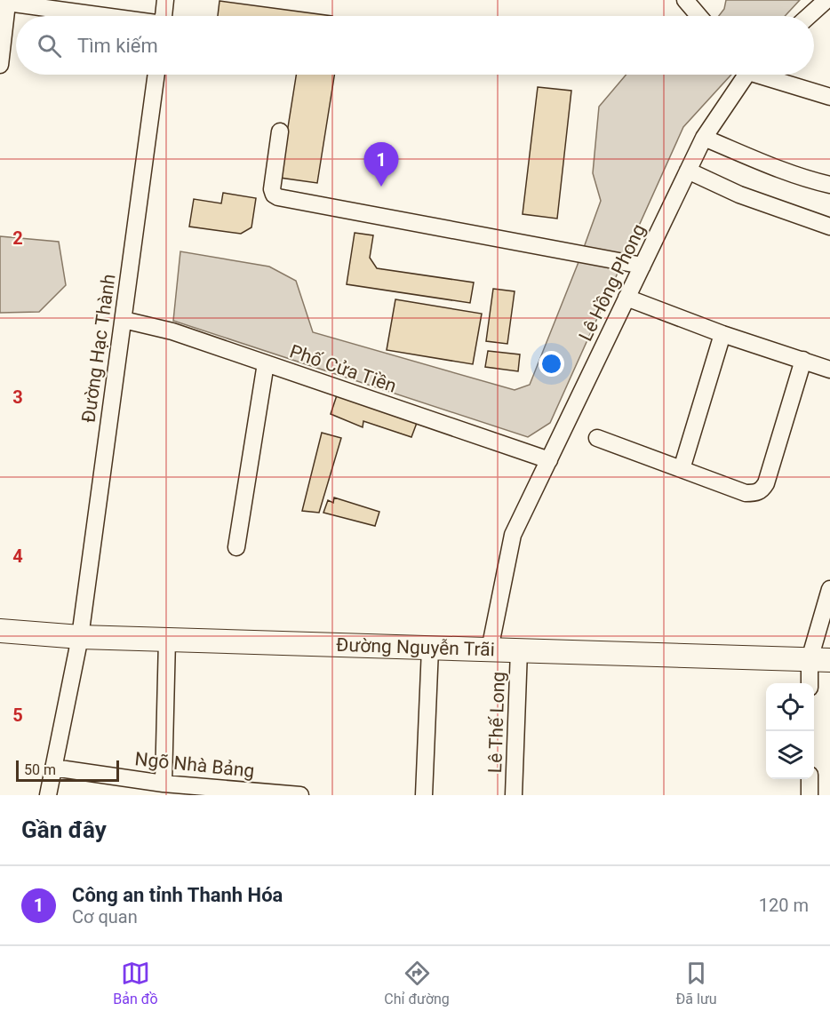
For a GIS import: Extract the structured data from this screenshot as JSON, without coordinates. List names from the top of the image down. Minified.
{"streets":{"highway":["Đường Nguyễn Trãi"],"street":["Lê Hồng Phong","Đường Hạc Thành","Phố Cửa Tiền","Lê Thế Long","Ngõ Nhà Bảng"]},"crossings":[["Lê Hồng Phong","Phố Cửa Tiền"],["Lê Hồng Phong","Đường Nguyễn Trãi"],["Đường Hạc Thành","Phố Cửa Tiền"],["Đường Hạc Thành","Đường Nguyễn Trãi"],["Đường Hạc Thành","Ngõ Nhà Bảng"],["Đường Nguyễn Trãi","Lê Thế Long"]],"scale_bar":"50 m","page":{"search":"Tìm kiếm","pins":"1","scale":"50 m","heading":"Gần đây","list":[{"mark":"1","name":"Công an tỉnh Thanh Hóa","note":"Cơ quan","value":"120 m"}],"nav":["Bản đồ","Chỉ đường","Đã lưu"]},"grid":{"rows":["2","3","4","5"]}}
